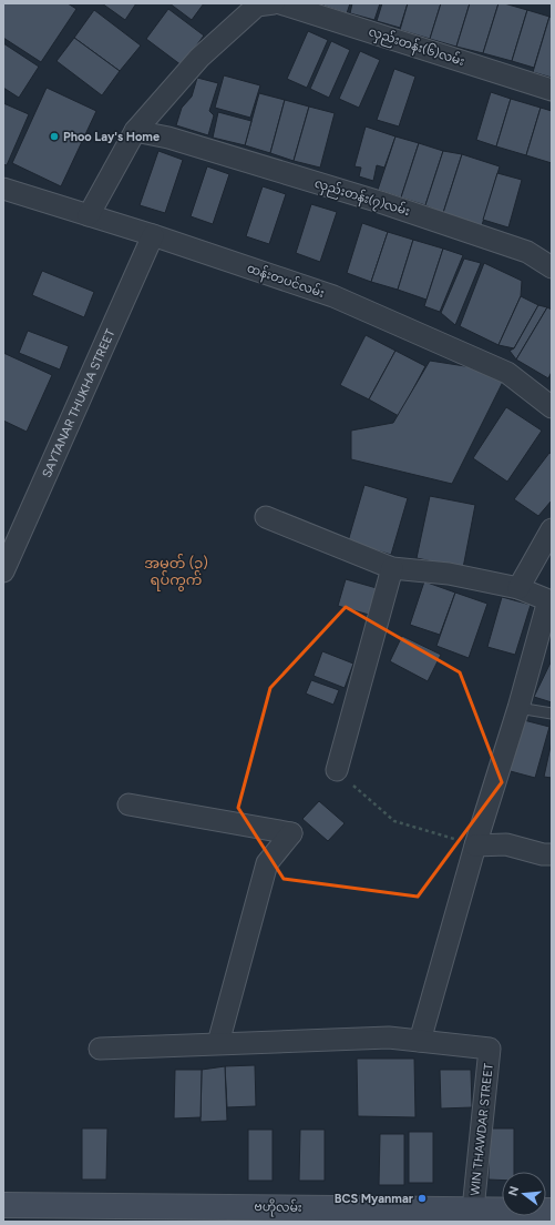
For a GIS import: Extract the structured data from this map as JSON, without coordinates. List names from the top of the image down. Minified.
{"streets":{"main road":["ဗဟိုလမ်း"],"street":["လှည်းတန်း(၆)လမ်း","လှည်းတန်း(၇)လမ်း","ထန်းတပင်လမ်း","SAYTANAR THUKHA STREET","WIN THAWDAR STREET"]},"crossings":[["ထန်းတပင်လမ်း","SAYTANAR THUKHA STREET"],["WIN THAWDAR STREET","ဗဟိုလမ်း"]],"districts":["အမှတ် (၃) ရပ်ကွက်"],"places":["Phoo Lay's Home","BCS Myanmar"],"north":"left"}
